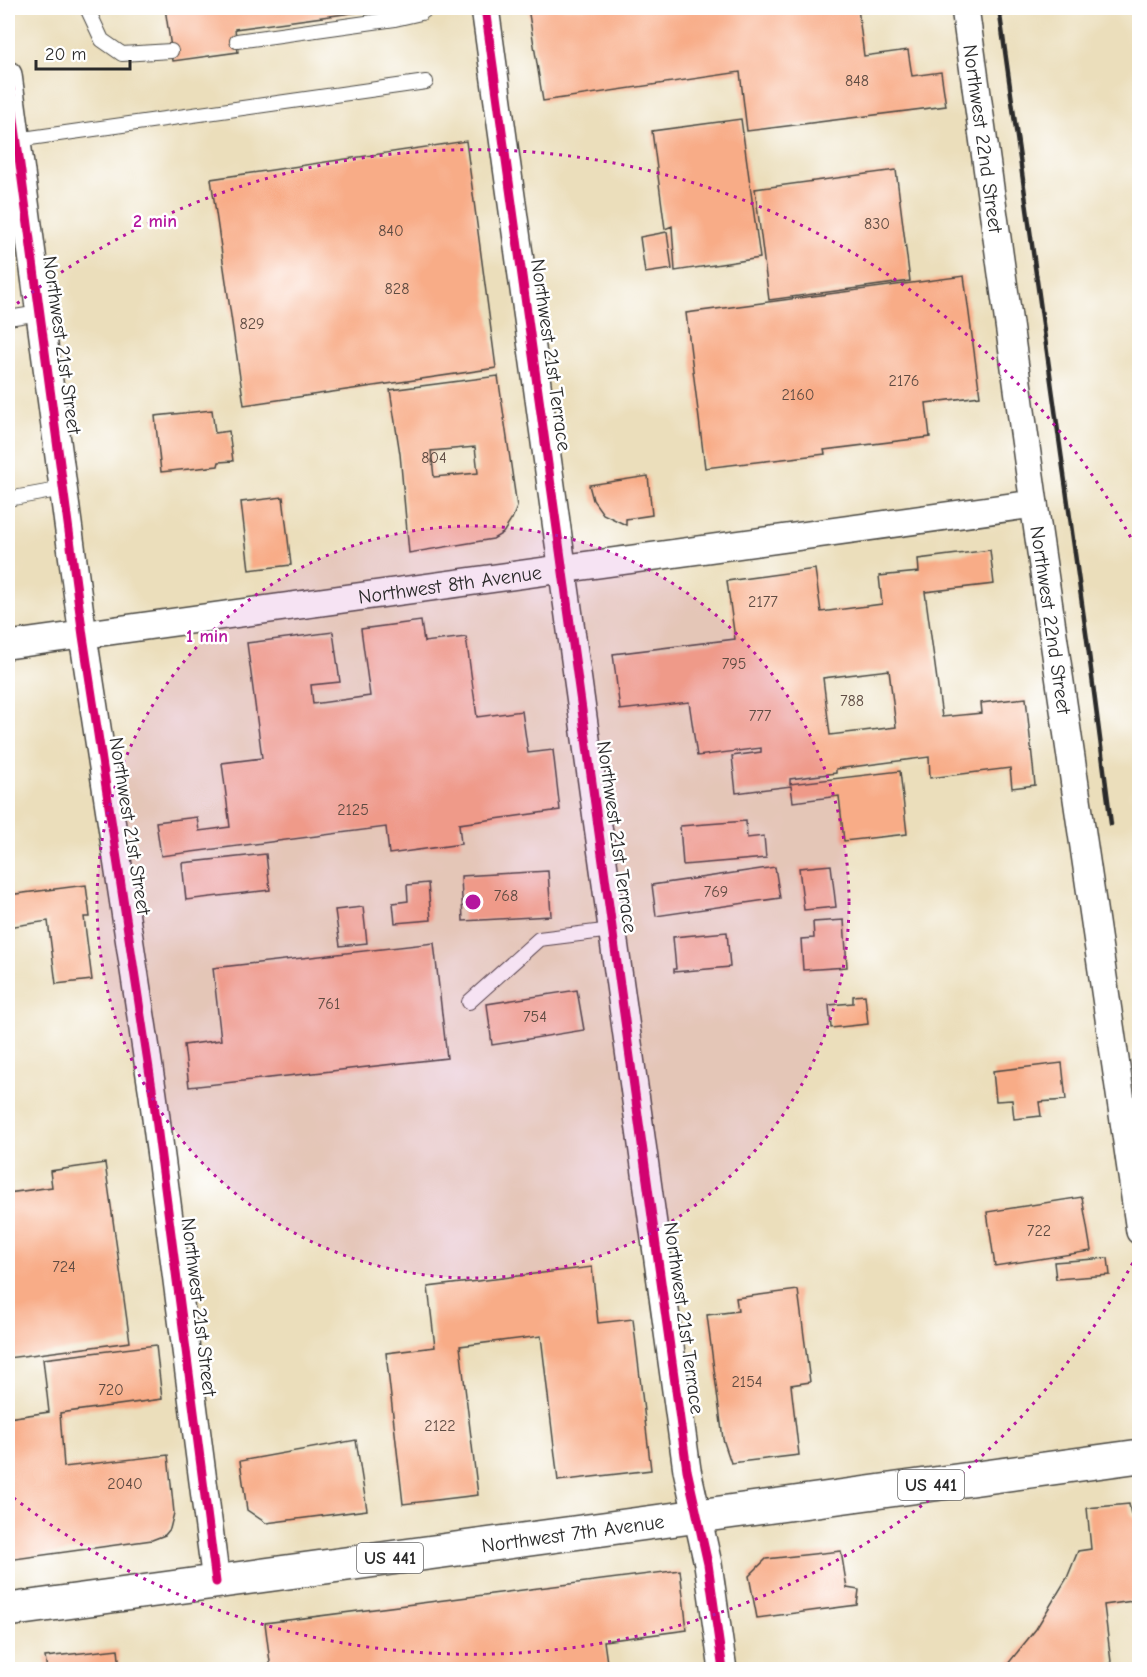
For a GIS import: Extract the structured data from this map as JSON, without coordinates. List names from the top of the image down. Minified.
{"streets":{"main road":["US 441","Northwest 7th Avenue"],"street":["Northwest 22nd Street","Northwest 21st Street","Northwest 21st Terrace","Northwest 8th Avenue"]},"crossings":[["Northwest 22nd Street","Northwest 8th Avenue"],["Northwest 21st Street","Northwest 8th Avenue"],["Northwest 21st Street","Northwest 7th Avenue"],["Northwest 21st Terrace","Northwest 8th Avenue"],["Northwest 21st Terrace","Northwest 7th Avenue"]],"house_numbers":["848","830","840","828","829","2176","2160","804","2177","795","788","777","2125","769","768","761","754","722","724","2154","720","2122","2040"],"scale_bar":"20 m","rings":["2 min","1 min"]}
